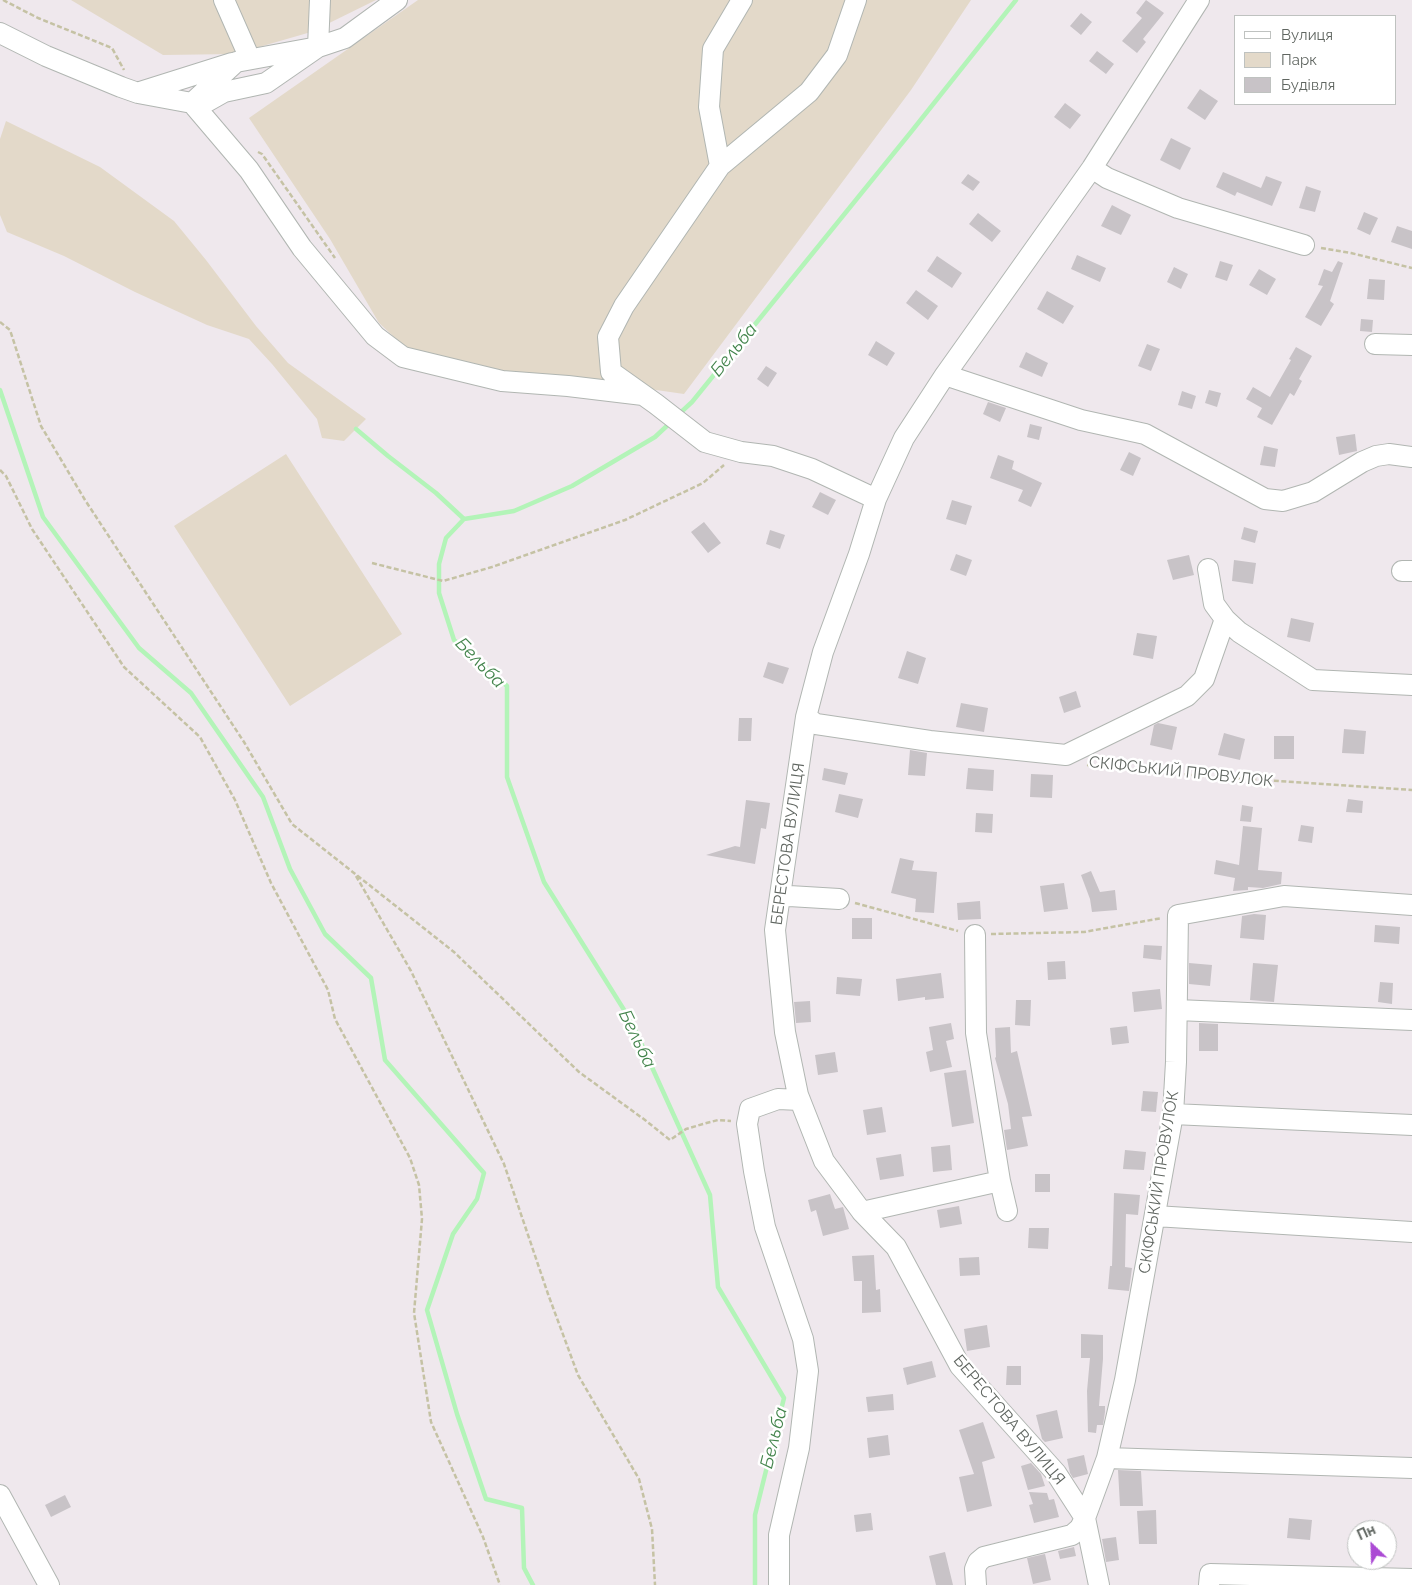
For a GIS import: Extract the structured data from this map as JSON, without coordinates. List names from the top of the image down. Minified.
{"streets":{"street":["СКІФСЬКИЙ ПРОВУЛОК","БЕРЕСТОВА ВУЛИЦЯ"]},"crossings":[["СКІФСЬКИЙ ПРОВУЛОК","БЕРЕСТОВА ВУЛИЦЯ"]],"water":["Бельба"],"legend":["Вулиця","Парк","Будівля"],"north":"top left"}
